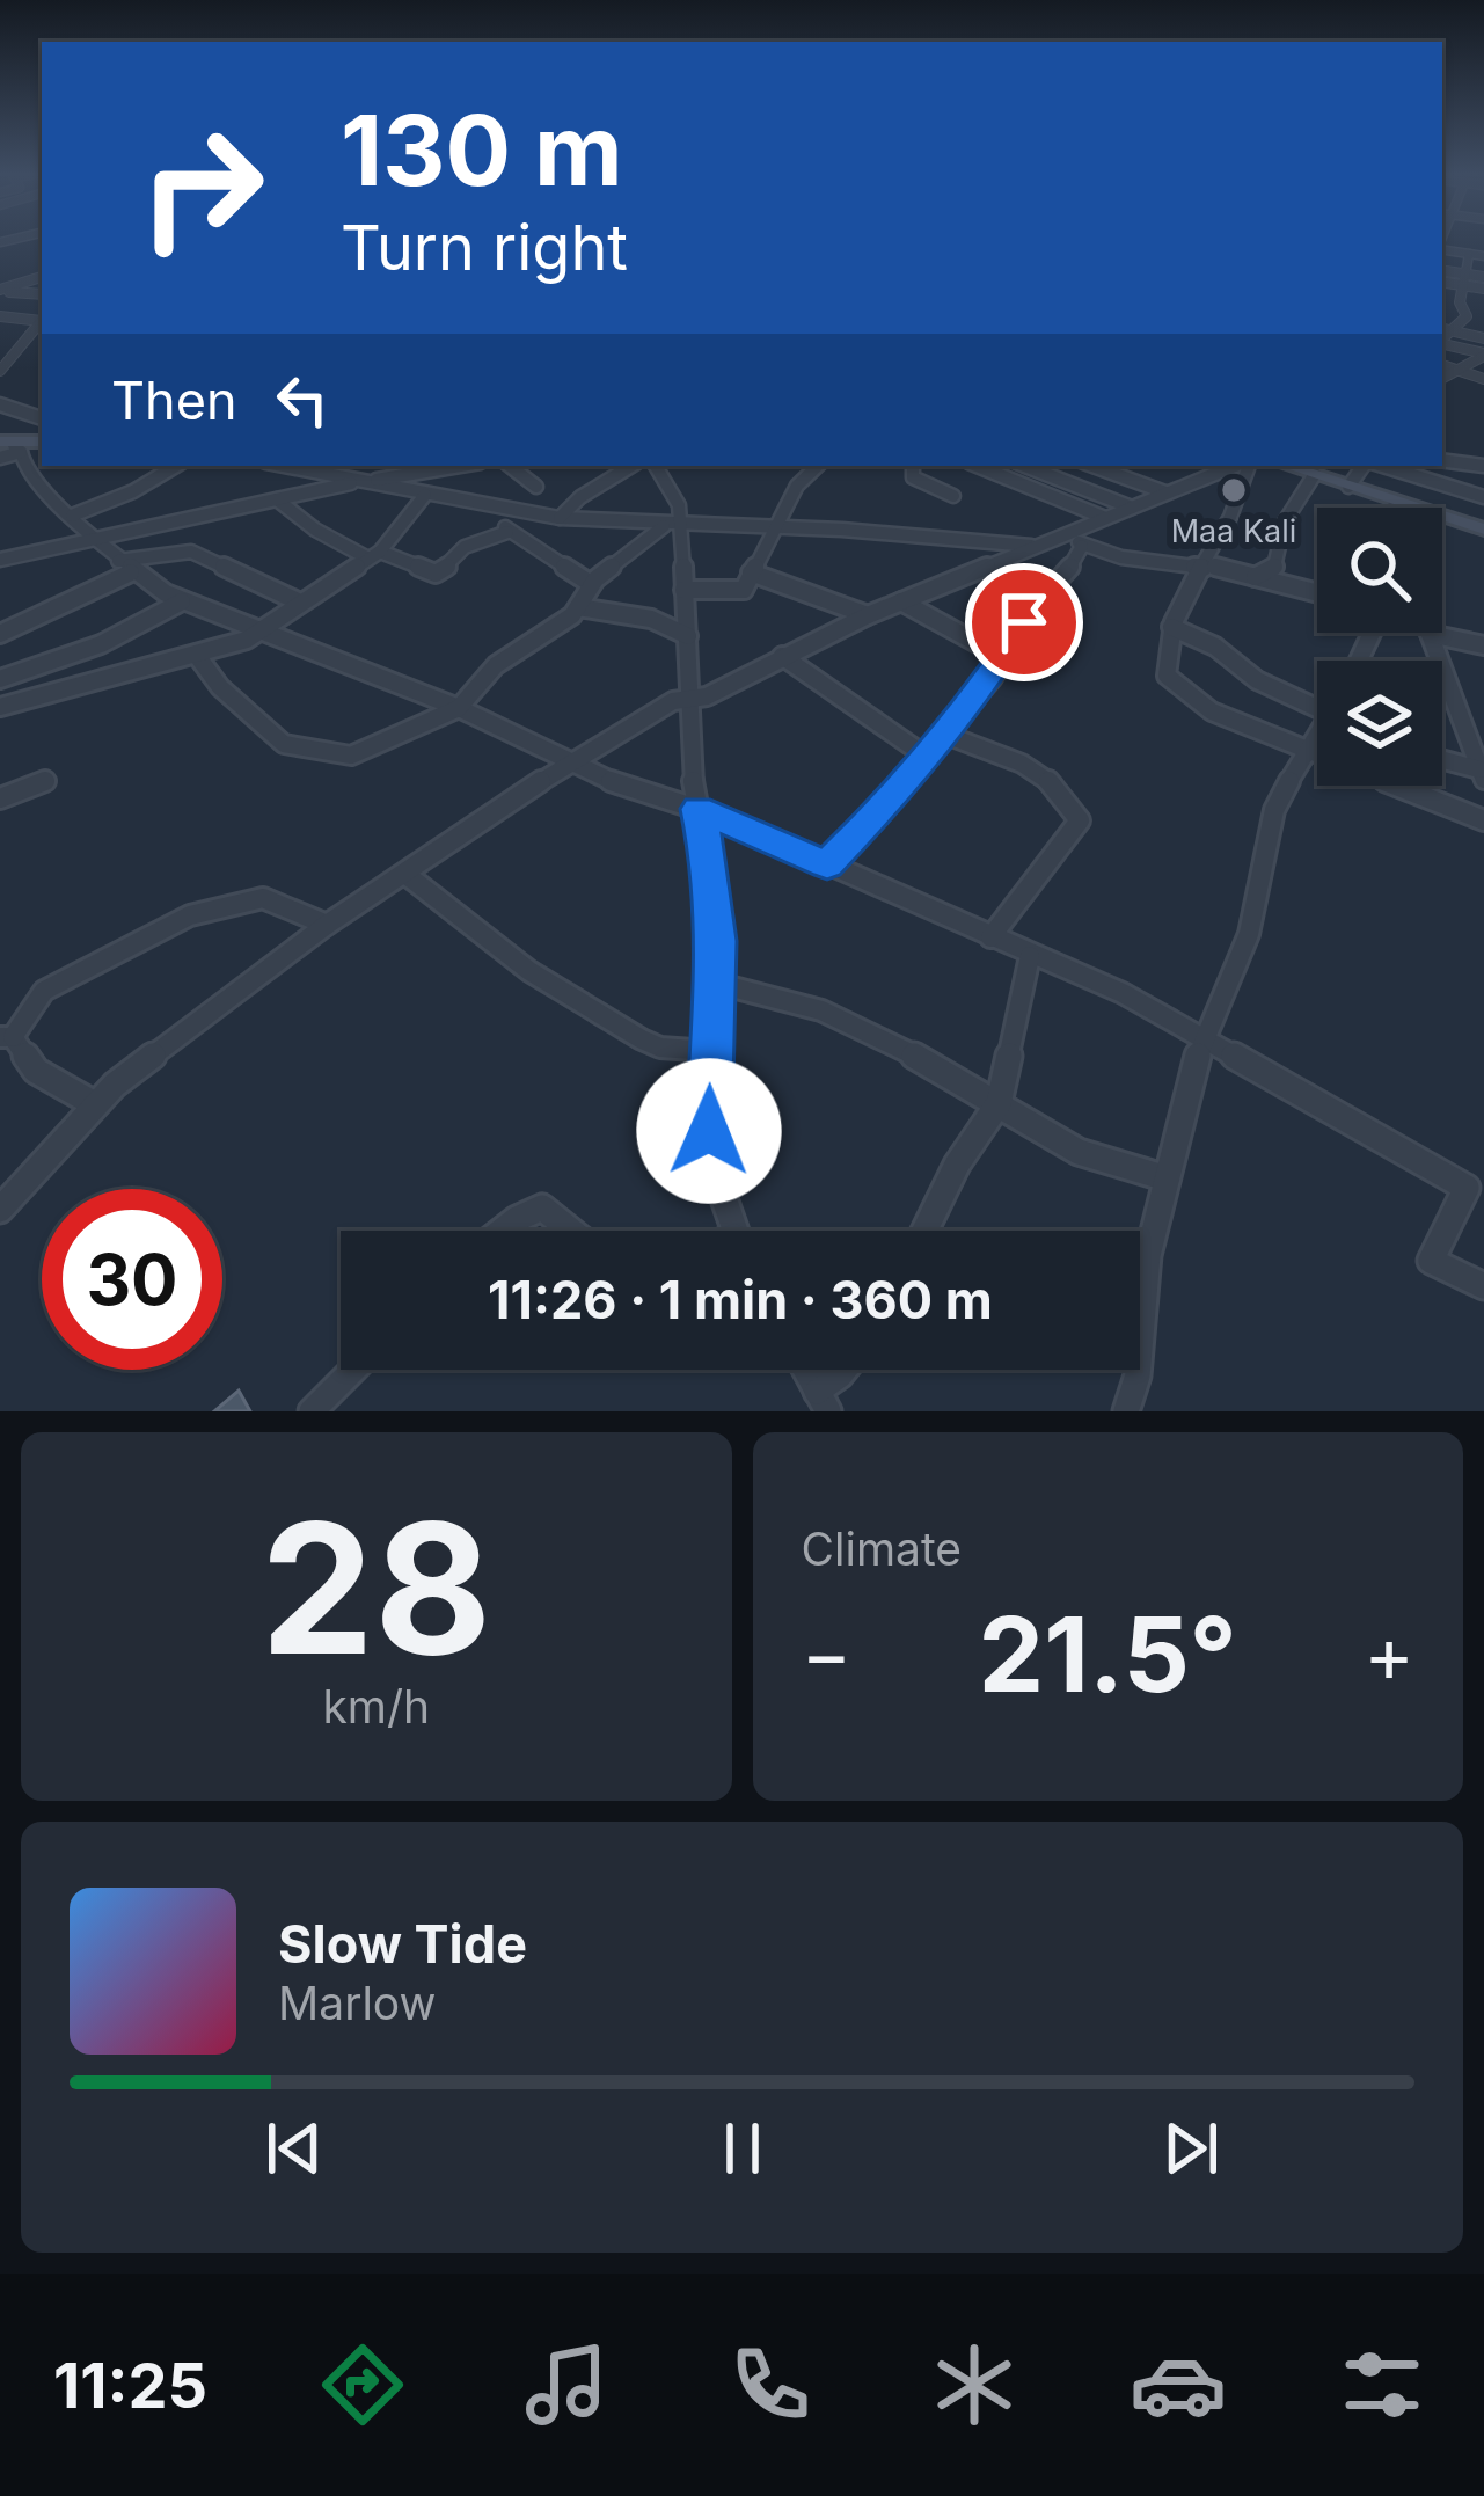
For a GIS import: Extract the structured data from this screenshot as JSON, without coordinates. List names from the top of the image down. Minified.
{"places":["Maa Kali"],"page":{"turn":["130 m","Turn right"],"then":"Then","limit":"30","trip":"11:26 · 1 min · 360 m","tile":[["28","km/h"],"Climate"],"heat":["−","21.5°","+"],"song":["Slow Tide","Marlow"],"tabs":"11:25"}}
